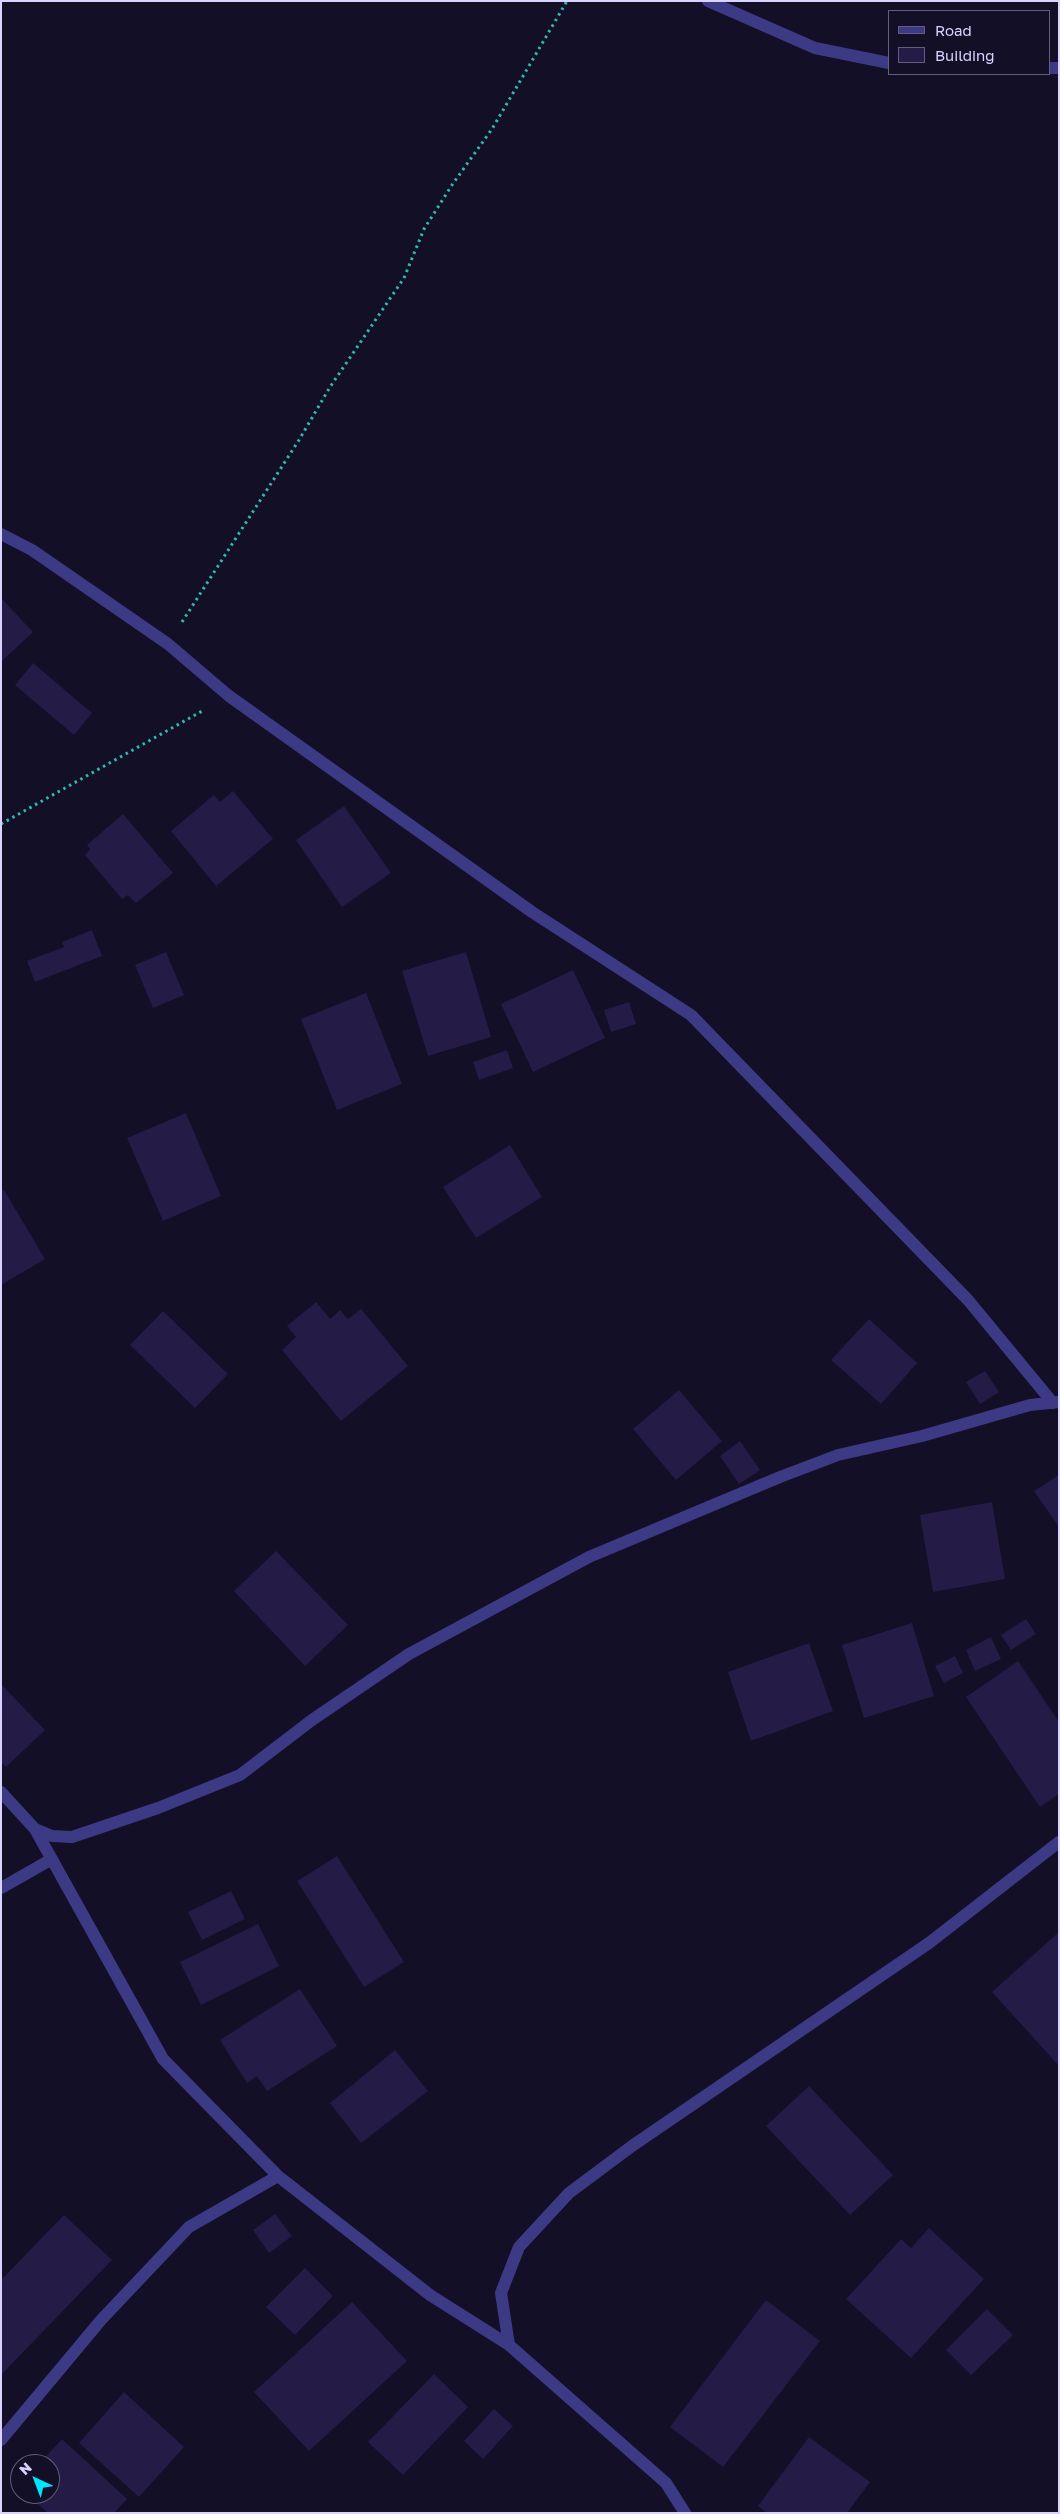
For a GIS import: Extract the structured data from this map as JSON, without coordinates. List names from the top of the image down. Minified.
{"legend":["Road","Building"],"north":"top left"}
